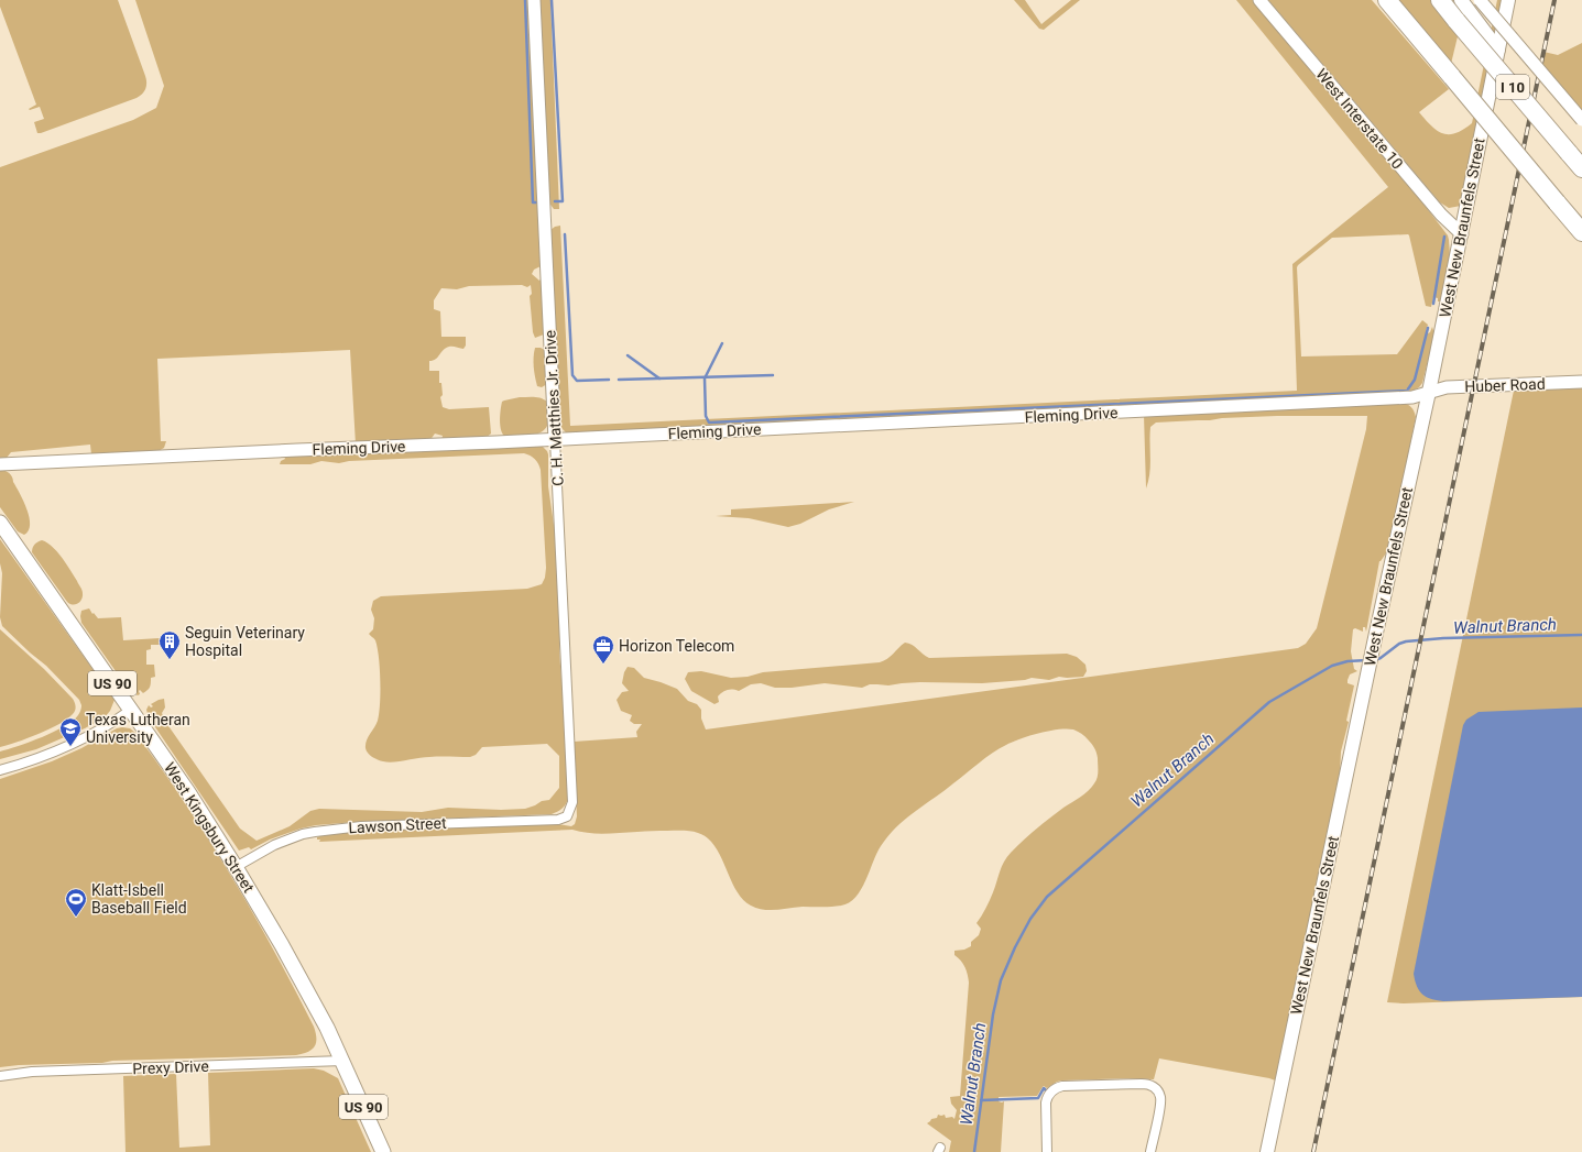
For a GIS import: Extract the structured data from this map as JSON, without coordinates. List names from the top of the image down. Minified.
{"streets":{"highway":["I 10"],"main road":["West New Braunfels Street","US 90","West Kingsbury Street"],"street":["West Interstate 10","Huber Road","C. H. Matthies Jr. Drive","Fleming Drive","Lawson Street","Prexy Drive"]},"crossings":[["West Interstate 10","West New Braunfels Street"],["West New Braunfels Street","Huber Road"],["West New Braunfels Street","Fleming Drive"],["Huber Road","Fleming Drive"],["C. H. Matthies Jr. Drive","Fleming Drive"],["C. H. Matthies Jr. Drive","Lawson Street"],["Lawson Street","West Kingsbury Street"],["West Kingsbury Street","Prexy Drive"]],"water":["Walnut Branch"],"places":{"building":["Seguin Veterinary Hospital"],"office":["Horizon Telecom"],"school or university":["Texas Lutheran University"],"sports":["Klatt-Isbell Baseball Field"]}}
